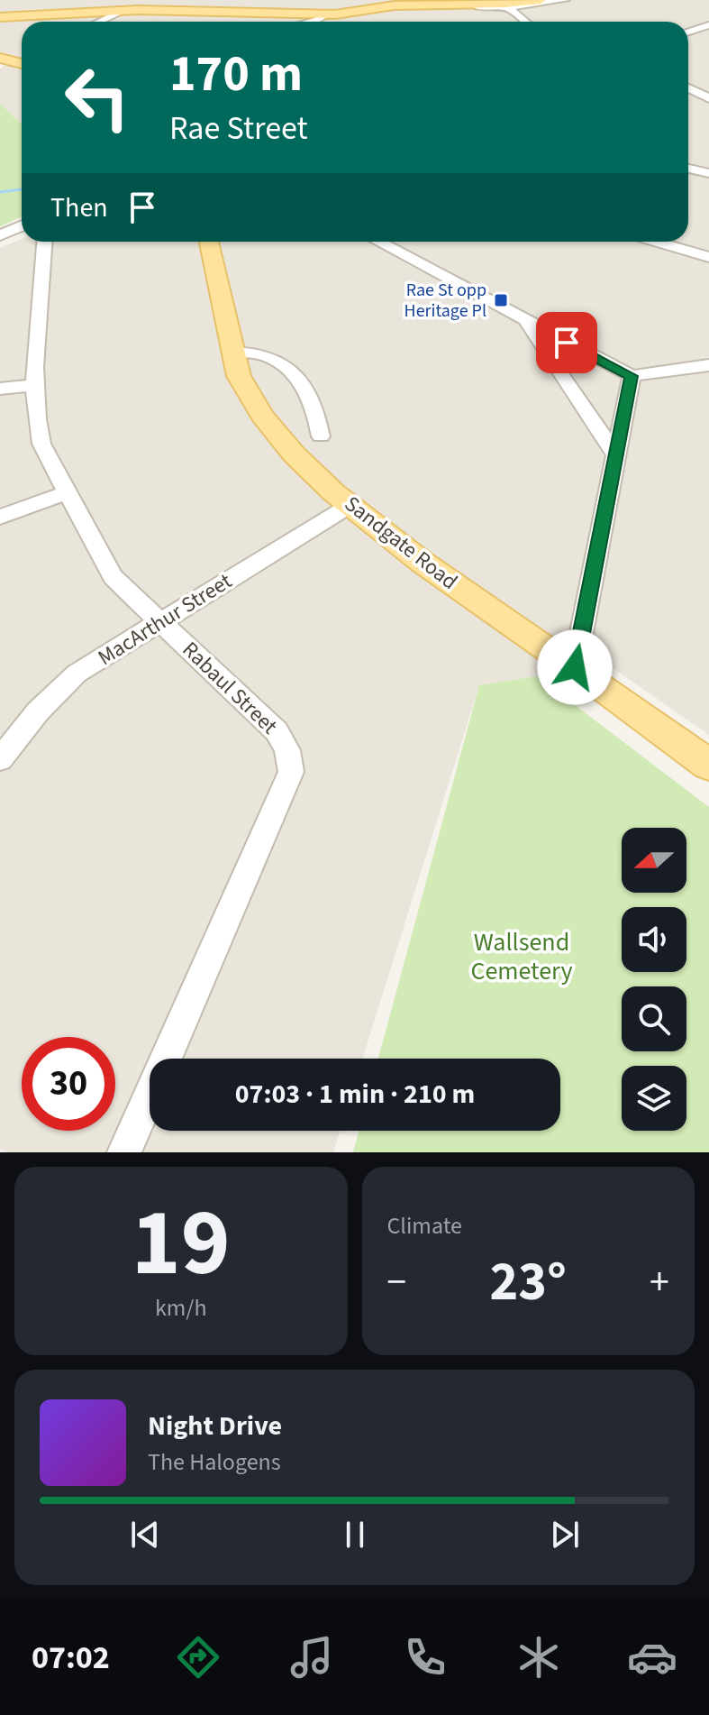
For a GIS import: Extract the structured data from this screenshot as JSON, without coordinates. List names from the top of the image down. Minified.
{"streets":{"main road":["Sandgate Road"],"street":["MacArthur Street","Rabaul Street"]},"crossings":[["Sandgate Road","MacArthur Street"],["MacArthur Street","Rabaul Street"]],"parks":["Wallsend Cemetery"],"places":{"transit":["Rae St opp Heritage Pl"]},"north":"left","page":{"turn":["170 m","Rae Street"],"then":"Then","limit":"30","trip":"07:03 · 1 min · 210 m","tile":[["19","km/h"],"Climate"],"heat":["−","23°","+"],"song":["Night Drive","The Halogens"],"tabs":"07:02"}}
